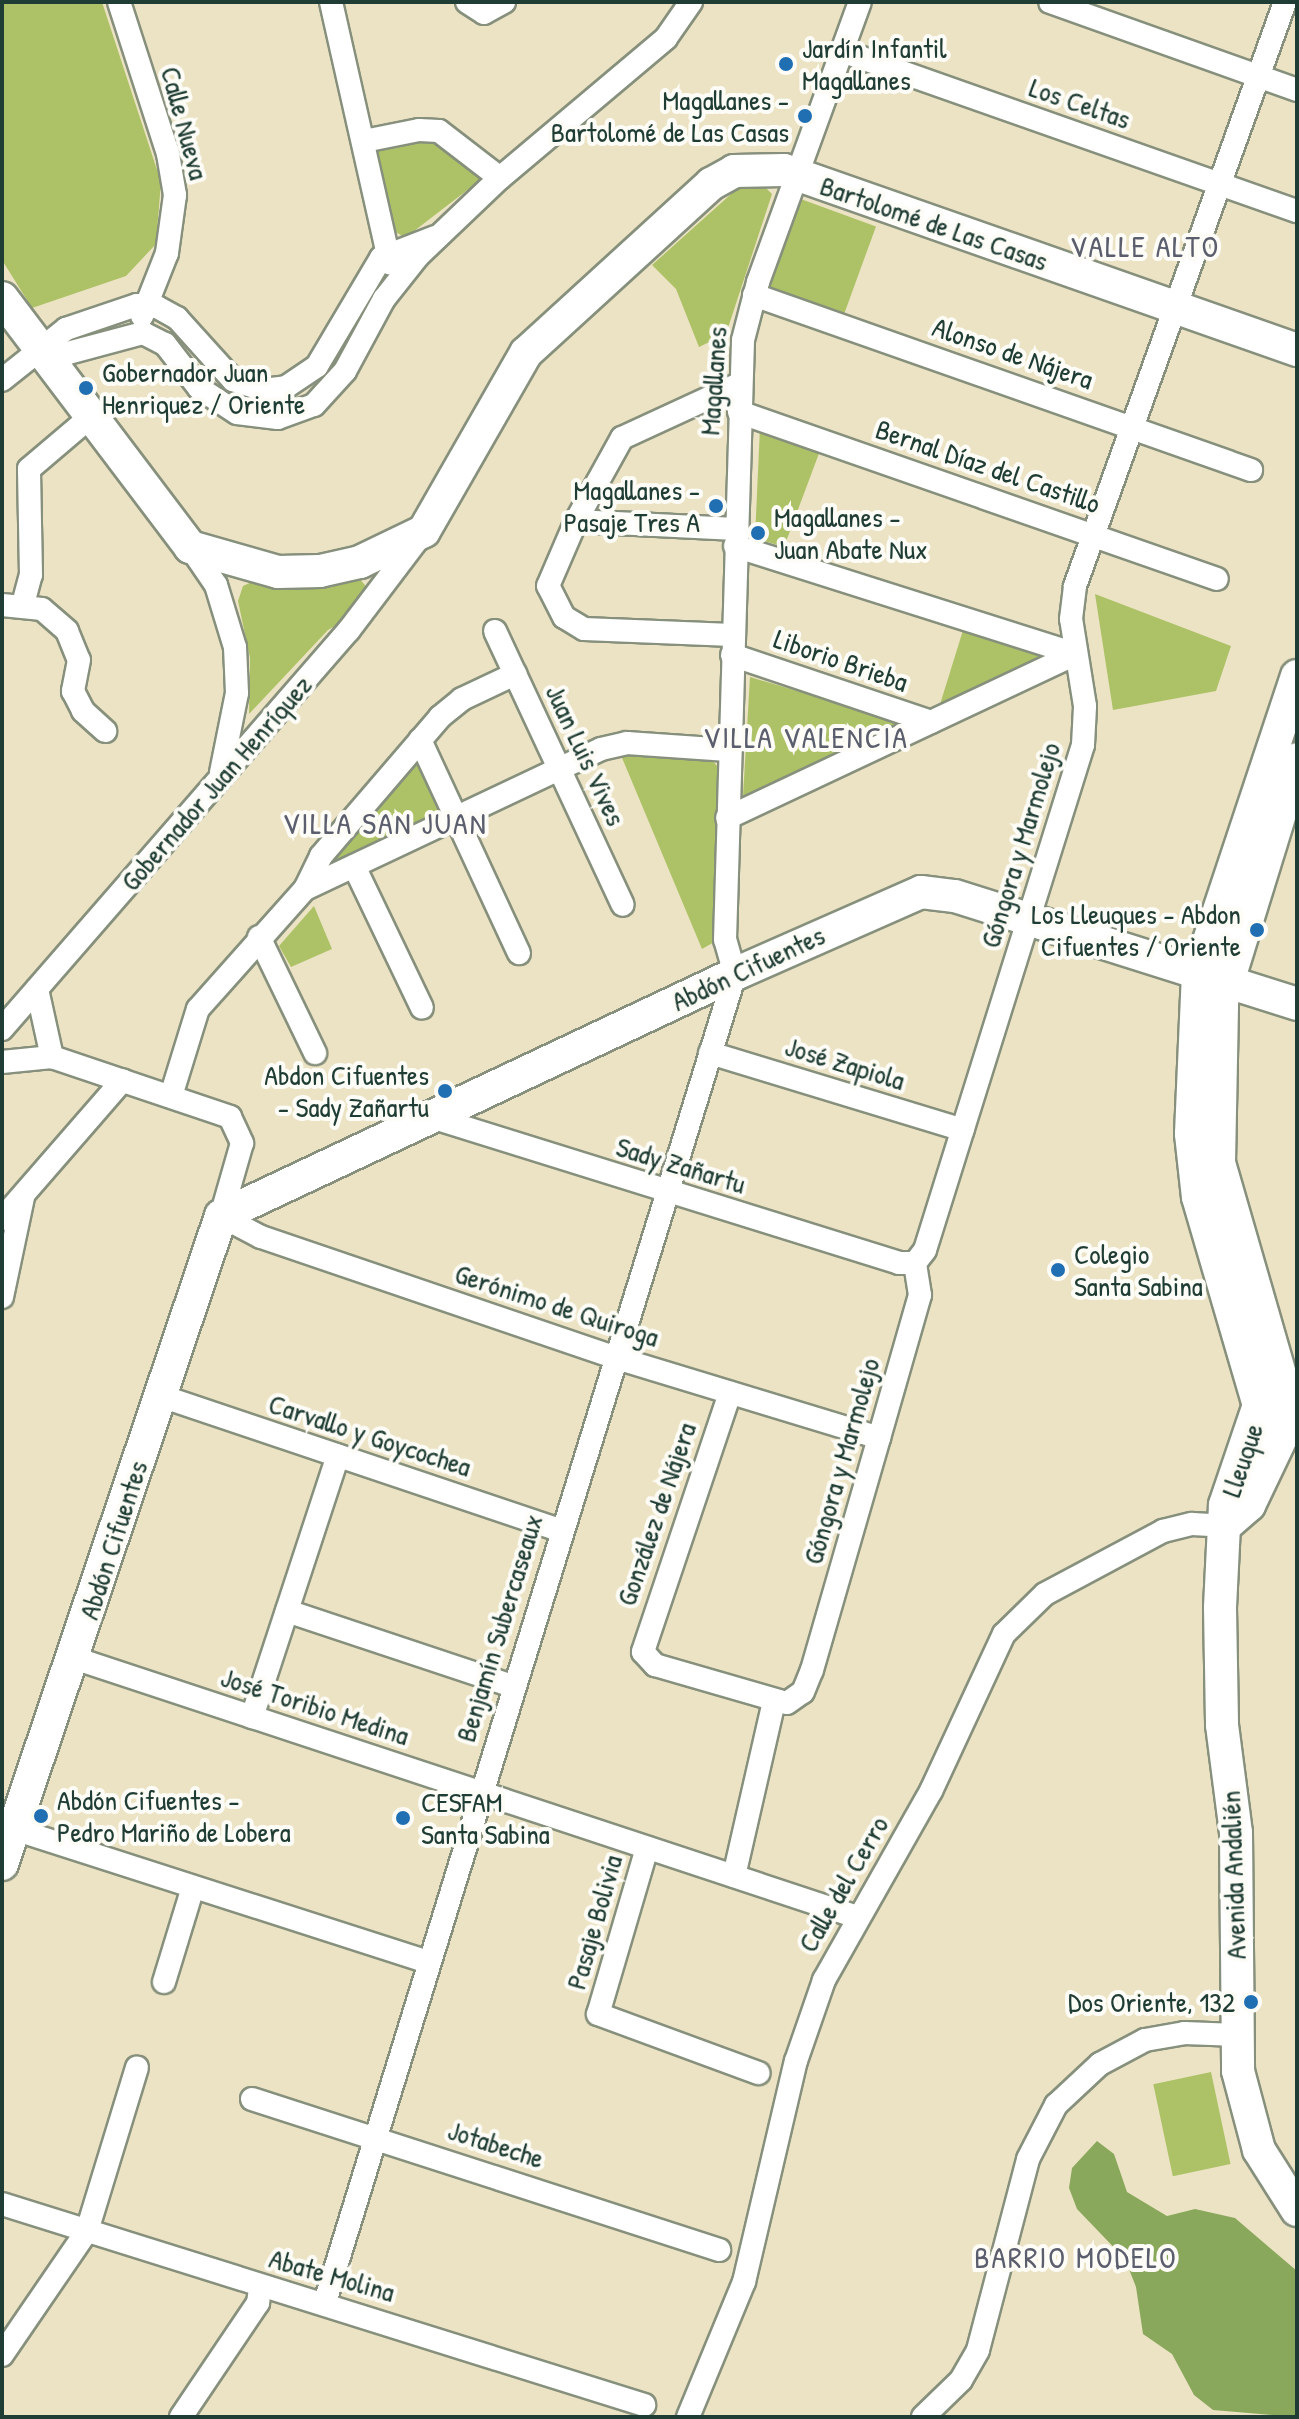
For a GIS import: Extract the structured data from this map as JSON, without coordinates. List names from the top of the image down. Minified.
{"streets":{"street":["Los Celtas","Calle Nueva","Bartolomé de Las Casas","Alonso de Nájera","Magallanes","Bernal Díaz del Castillo","Liborio Brieba","Juan Luis Vives","Gobernador Juan Henríquez","Góngora y Marmolejo","Abdón Cifuentes","José Zapiola","Sady Zañartu","Gerónimo de Quiroga","Carvallo y Goycochea","Lleuque","González de Nájera","Benjamín Subercaseaux","José Toribio Medina","Avenida Andalién","Calle del Cerro","Pasaje Bolivia","Jotabeche","Abate Molina"]},"crossings":[["Los Celtas","Magallanes"],["Los Celtas","Góngora y Marmolejo"],["Bartolomé de Las Casas","Magallanes"],["Bartolomé de Las Casas","Gobernador Juan Henríquez"],["Bartolomé de Las Casas","Góngora y Marmolejo"],["Alonso de Nájera","Magallanes"],["Alonso de Nájera","Góngora y Marmolejo"],["Magallanes","Bernal Díaz del Castillo"],["Magallanes","Liborio Brieba"],["Magallanes","Gobernador Juan Henríquez"],["Magallanes","Abdón Cifuentes"],["Magallanes","Benjamín Subercaseaux"],["Bernal Díaz del Castillo","Góngora y Marmolejo"],["Góngora y Marmolejo","Abdón Cifuentes"],["Góngora y Marmolejo","José Zapiola"],["Góngora y Marmolejo","Sady Zañartu"],["Góngora y Marmolejo","Gerónimo de Quiroga"],["Góngora y Marmolejo","González de Nájera"],["Góngora y Marmolejo","José Toribio Medina"],["Abdón Cifuentes","Sady Zañartu"],["Abdón Cifuentes","Gerónimo de Quiroga"],["Abdón Cifuentes","Carvallo y Goycochea"],["Abdón Cifuentes","Lleuque"],["Abdón Cifuentes","Benjamín Subercaseaux"],["Abdón Cifuentes","José Toribio Medina"],["José Zapiola","Benjamín Subercaseaux"],["Sady Zañartu","Benjamín Subercaseaux"],["Gerónimo de Quiroga","González de Nájera"],["Gerónimo de Quiroga","Benjamín Subercaseaux"],["Carvallo y Goycochea","Benjamín Subercaseaux"],["Lleuque","Avenida Andalién"],["Lleuque","Calle del Cerro"],["Benjamín Subercaseaux","José Toribio Medina"],["Benjamín Subercaseaux","Jotabeche"],["Benjamín Subercaseaux","Abate Molina"],["José Toribio Medina","Calle del Cerro"],["José Toribio Medina","Pasaje Bolivia"],["Avenida Andalién","Calle del Cerro"]],"districts":["VALLE ALTO","VILLA VALENCIA","VILLA SAN JUAN","BARRIO MODELO"],"places":["Jardín Infantil Magallanes","Magallanes - Bartolomé de Las Casas","Gobernador Juan Henriquez / Oriente","Magallanes - Pasaje Tres A","Magallanes - Juan Abate Nux","Los Lleuques - Abdon Cifuentes / Oriente","Abdon Cifuentes - Sady Zañartu","Colegio Santa Sabina","Abdón Cifuentes - Pedro Mariño de Lobera","CESFAM Santa Sabina","Dos Oriente, 132"]}
